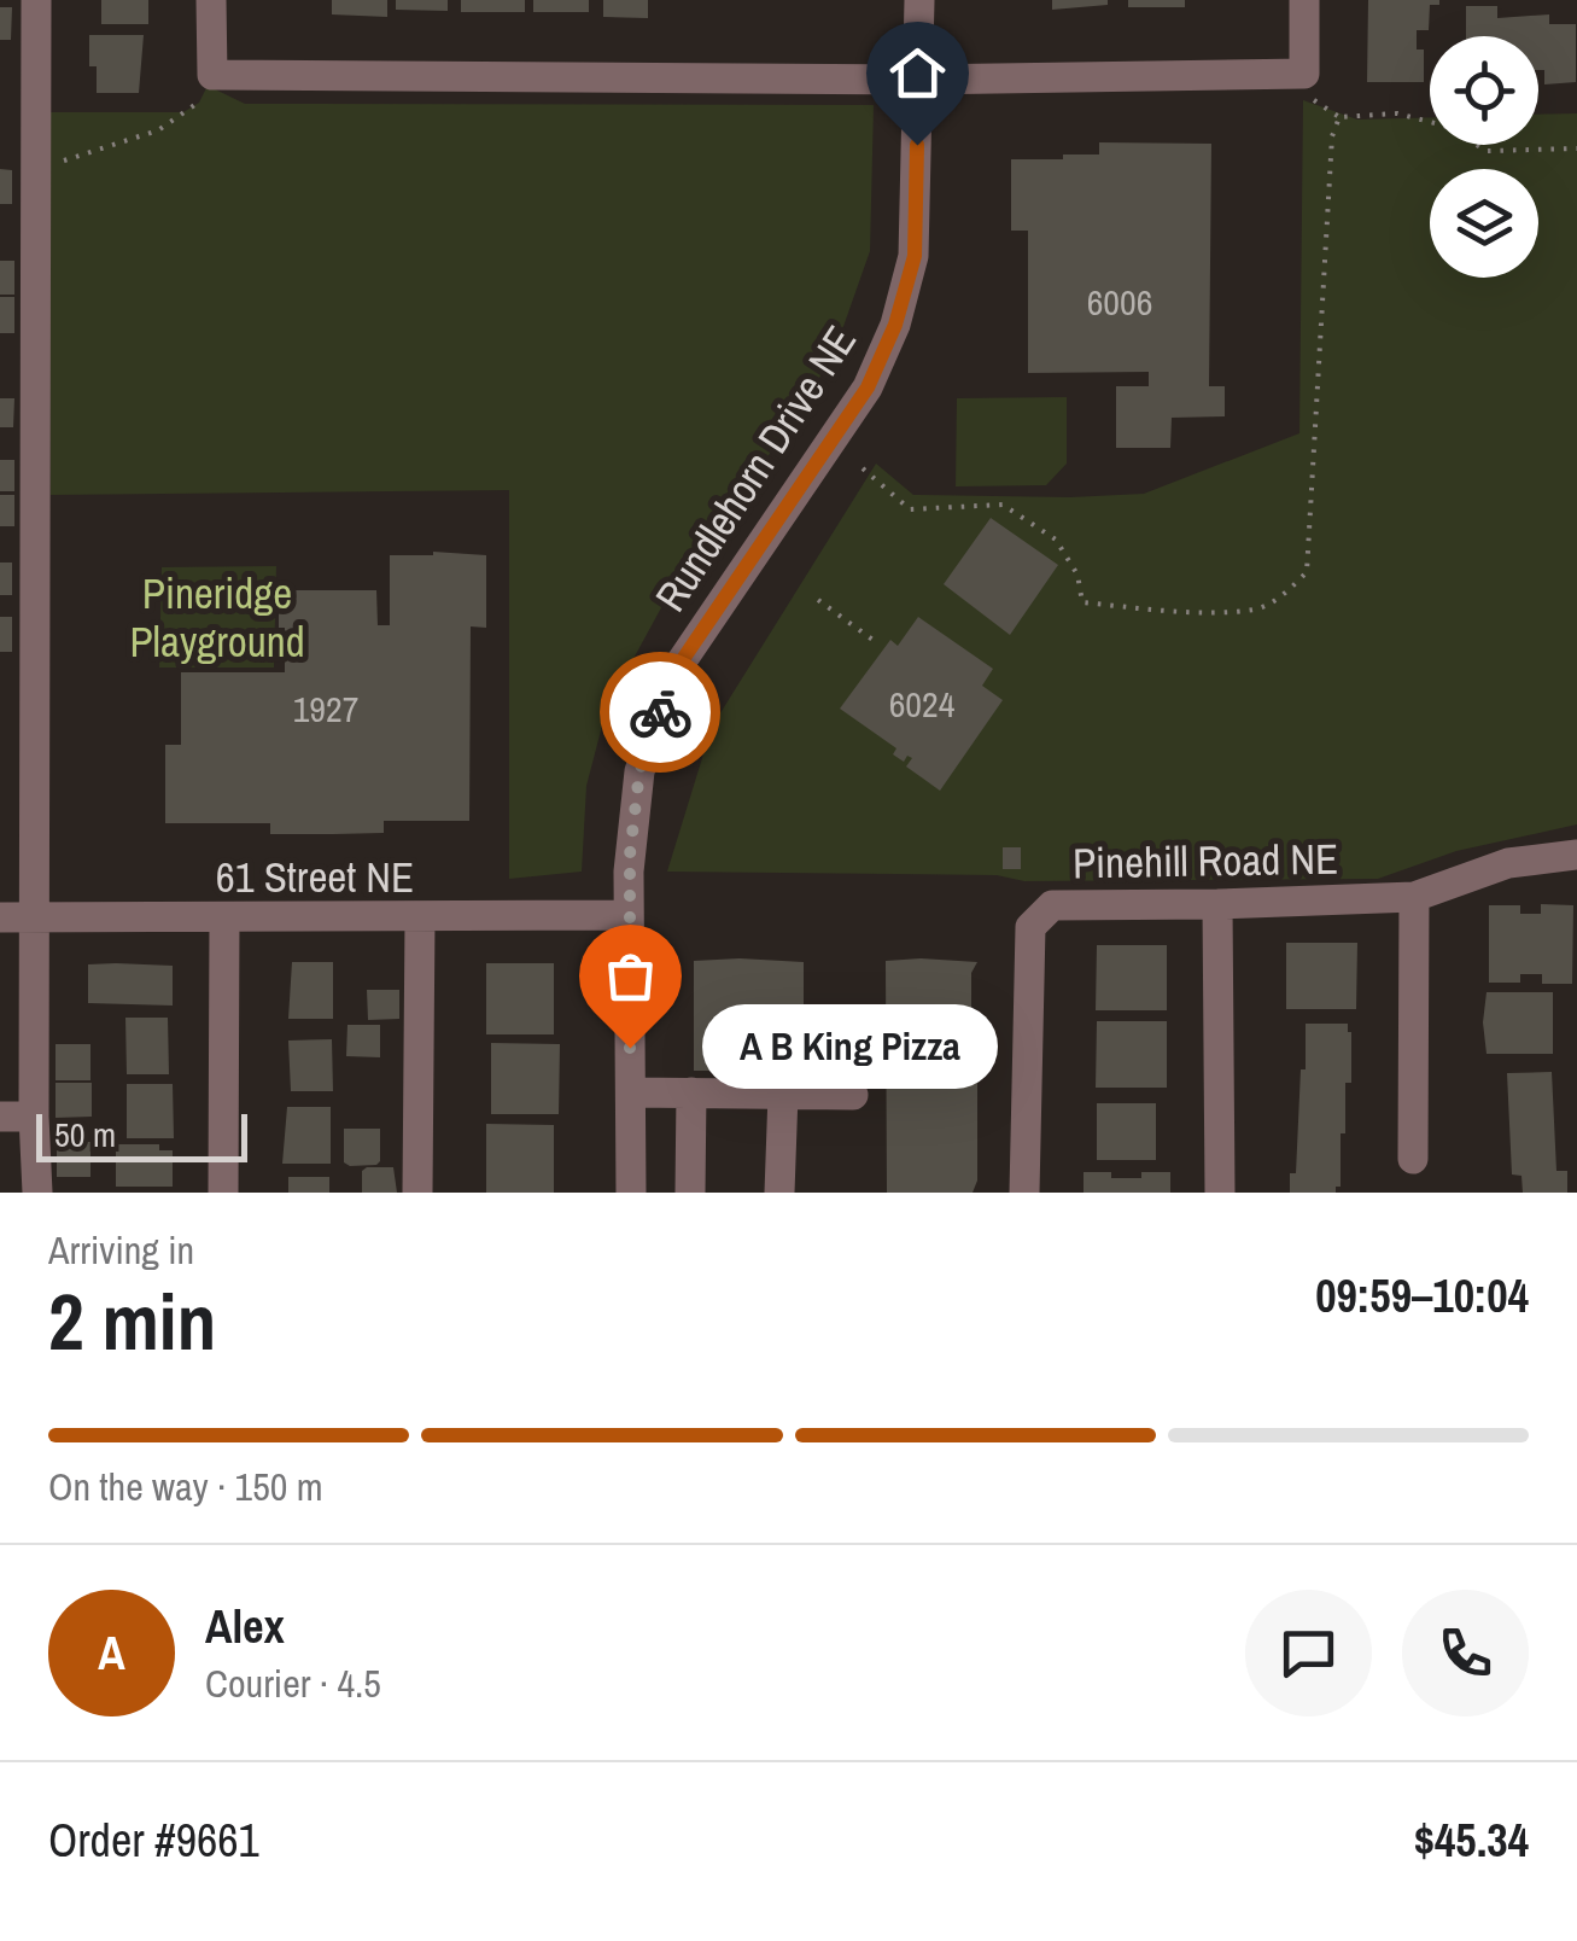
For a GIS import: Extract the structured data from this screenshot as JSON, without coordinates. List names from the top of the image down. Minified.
{"streets":{"street":["Rundlehorn Drive NE","Pinehill Road NE","61 Street NE"]},"crossings":[["Rundlehorn Drive NE","61 Street NE"]],"parks":["Pineridge Playground"],"places":["A B King Pizza"],"house_numbers":["6006","6024","1927"],"scale_bar":"50 m","page":{"bubble":"A B King Pizza","scale":"50 m","heading":["2 min","Arriving in","09:59–10:04"],"panel":["Alex","Courier · 4.5","Order #9661","$45.34"],"bar":"On the way · 150 m","round":"A"}}
